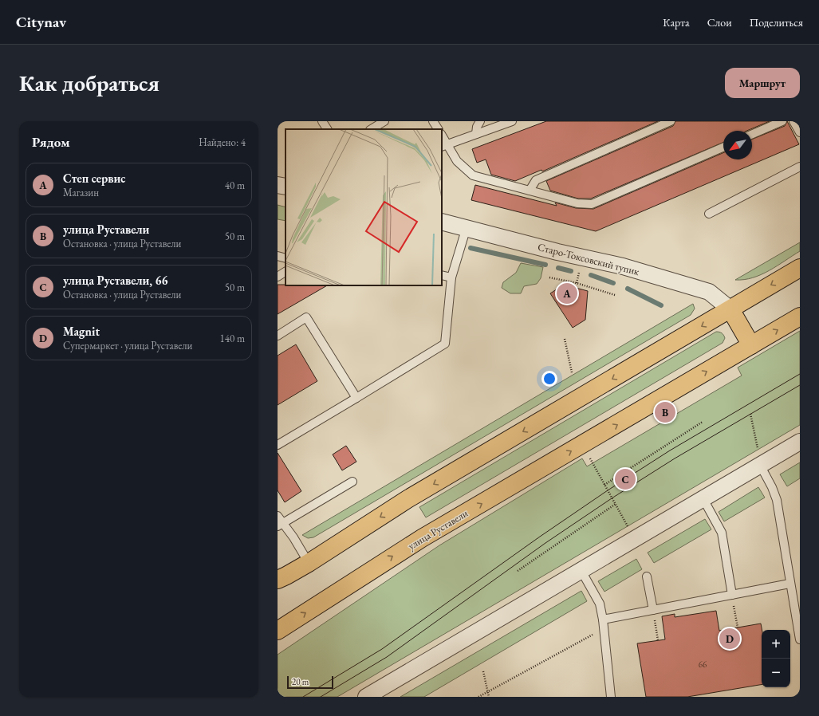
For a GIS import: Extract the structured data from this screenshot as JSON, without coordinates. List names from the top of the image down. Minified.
{"streets":{"main road":["улица Руставели"],"street":["Старо-Токсовский тупик"]},"house_numbers":["66"],"scale_bar":"20 m","north":"bottom left","page":{"header":"Citynav","nav":["Карта","Слои","Поделиться"],"buttons":"Маршрут","title":"Как добраться","heading":["Рядом","Найдено: 4"],"list":[{"mark":"A","name":"Степ сервис","note":"Магазин","value":"40 m"},{"mark":"B","name":"улица Руставели","note":"Остановка · улица Руставели","value":"50 m"},{"mark":"C","name":"улица Руставели, 66","note":"Остановка · улица Руставели","value":"50 m"},{"mark":"D","name":"Magnit","note":"Супермаркет · улица Руставели","value":"140 m"}],"pins":["A","B","C","D"],"map_buttons":["+","−"],"scale":"20 m"}}
